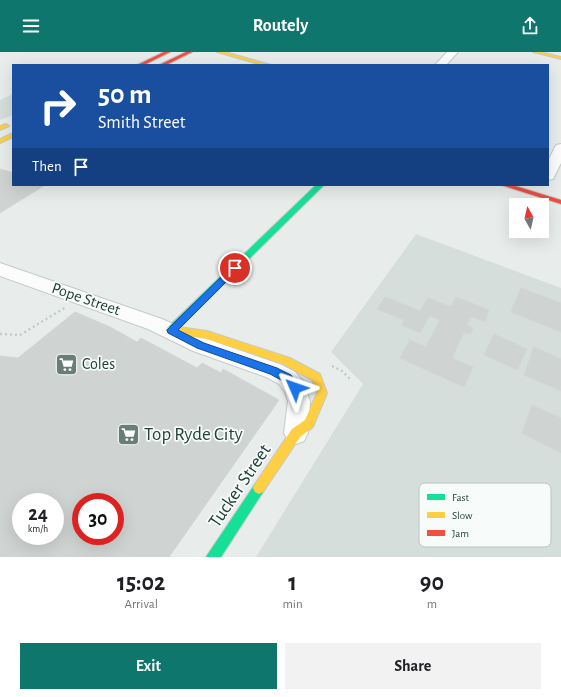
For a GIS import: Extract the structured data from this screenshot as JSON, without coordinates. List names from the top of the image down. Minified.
{"streets":{"main road":["Tucker Street"],"street":["Pope Street"]},"crossings":[["Pope Street","Tucker Street"]],"places":{"supermarket":["Coles","Top Ryde City"]},"legend":["Fast","Slow","Jam"],"north":"top","page":{"header":"Routely","turn":["50 m","Smith Street"],"then":"Then","speed":"24 km/h","limit":"30","eta":["15:02","Arrival","1","min","90","m"],"buttons":["Exit","Share"]}}
